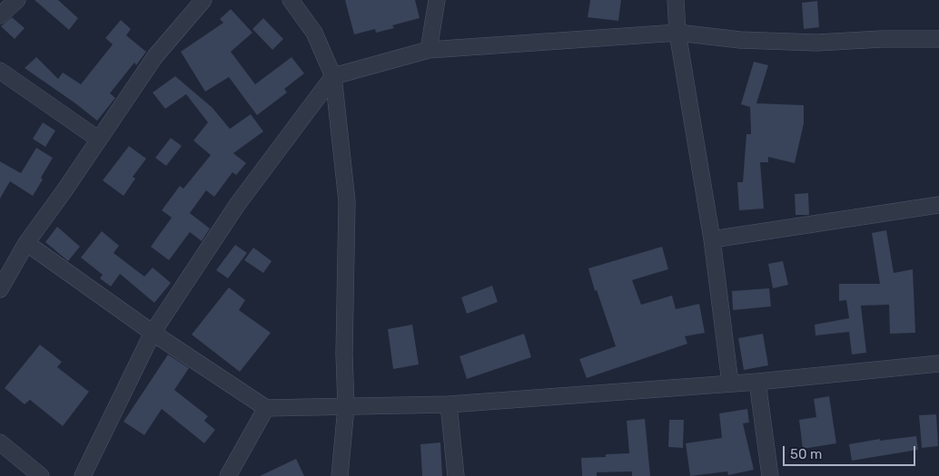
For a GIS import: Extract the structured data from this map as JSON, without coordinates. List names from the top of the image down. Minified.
{"scale_bar":"50 m"}
